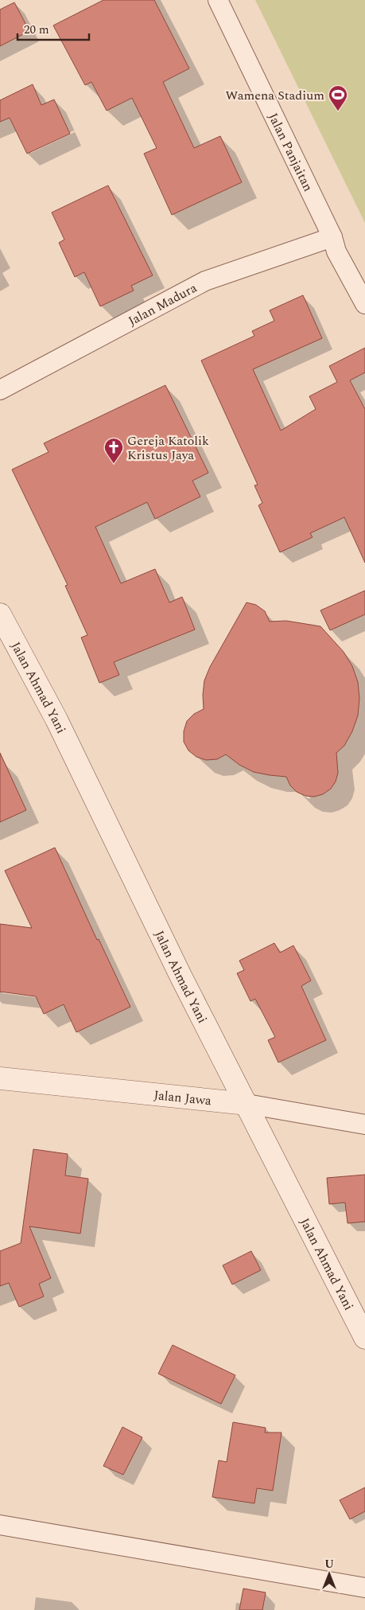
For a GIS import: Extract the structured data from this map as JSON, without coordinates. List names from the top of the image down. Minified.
{"streets":{"main road":["Jalan Ahmad Yani","Jalan Jawa"],"street":["Jalan Panjaitan","Jalan Madura"]},"crossings":[["Jalan Panjaitan","Jalan Madura"],["Jalan Ahmad Yani","Jalan Jawa"]],"places":{"sports":["Wamena Stadium"],"church":["Gereja Katolik Kristus Jaya"]},"scale_bar":"20 m","north":"top"}
